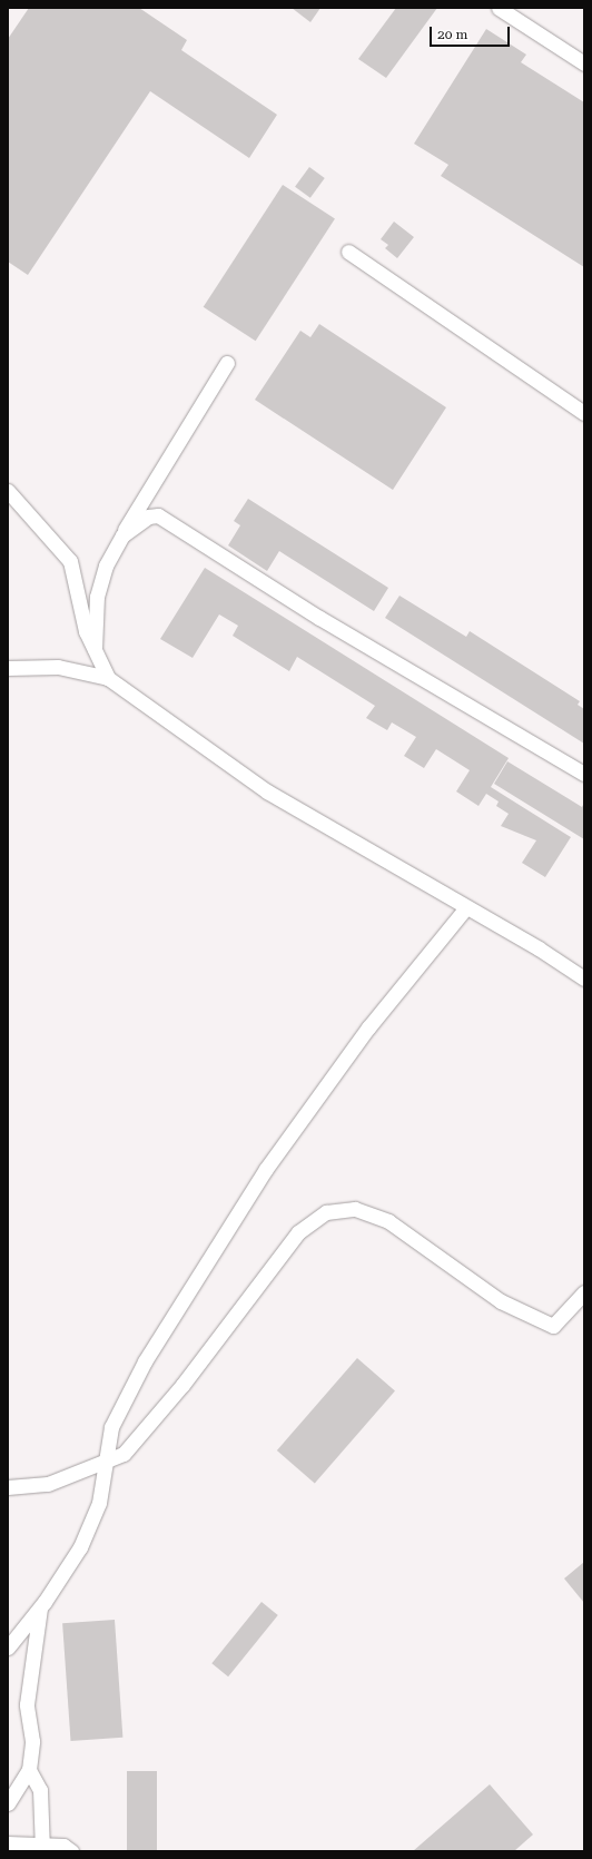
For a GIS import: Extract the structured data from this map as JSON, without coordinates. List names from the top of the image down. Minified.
{"scale_bar":"20 m"}
